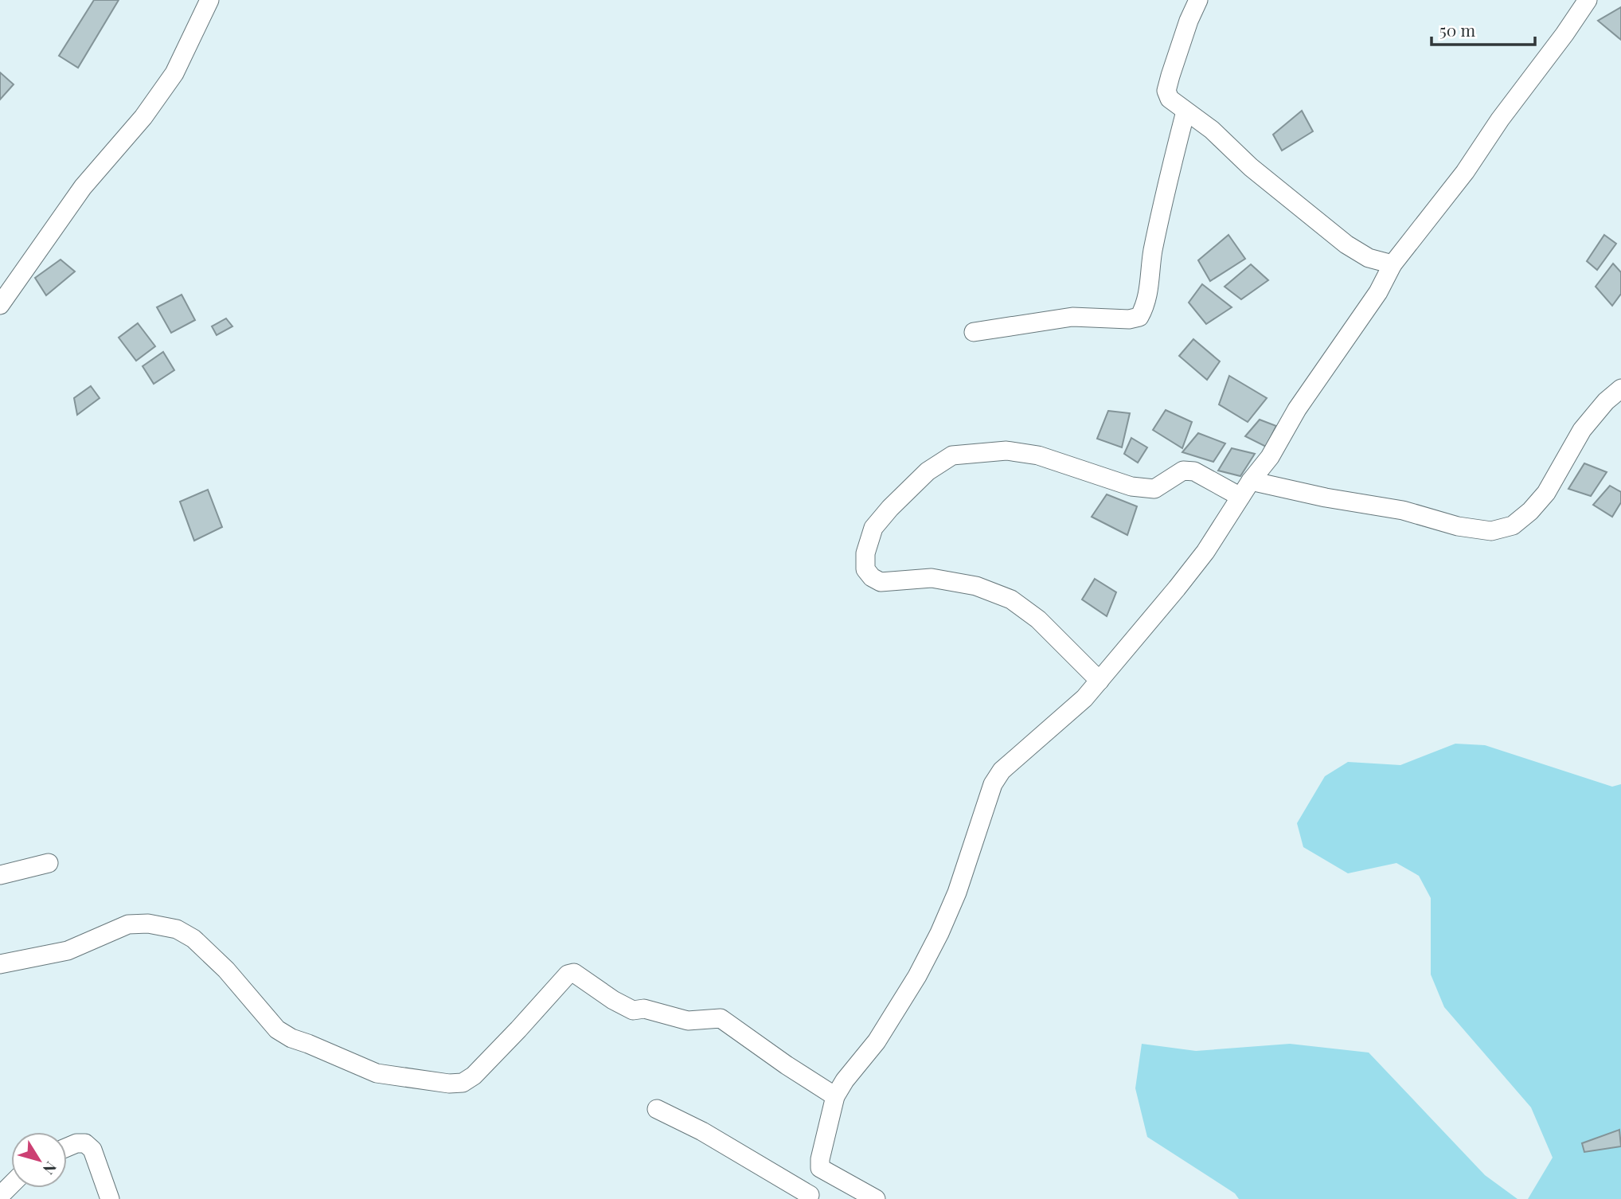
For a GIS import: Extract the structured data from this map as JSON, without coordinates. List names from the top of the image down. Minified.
{"scale_bar":"50 m","north":"bottom right"}
